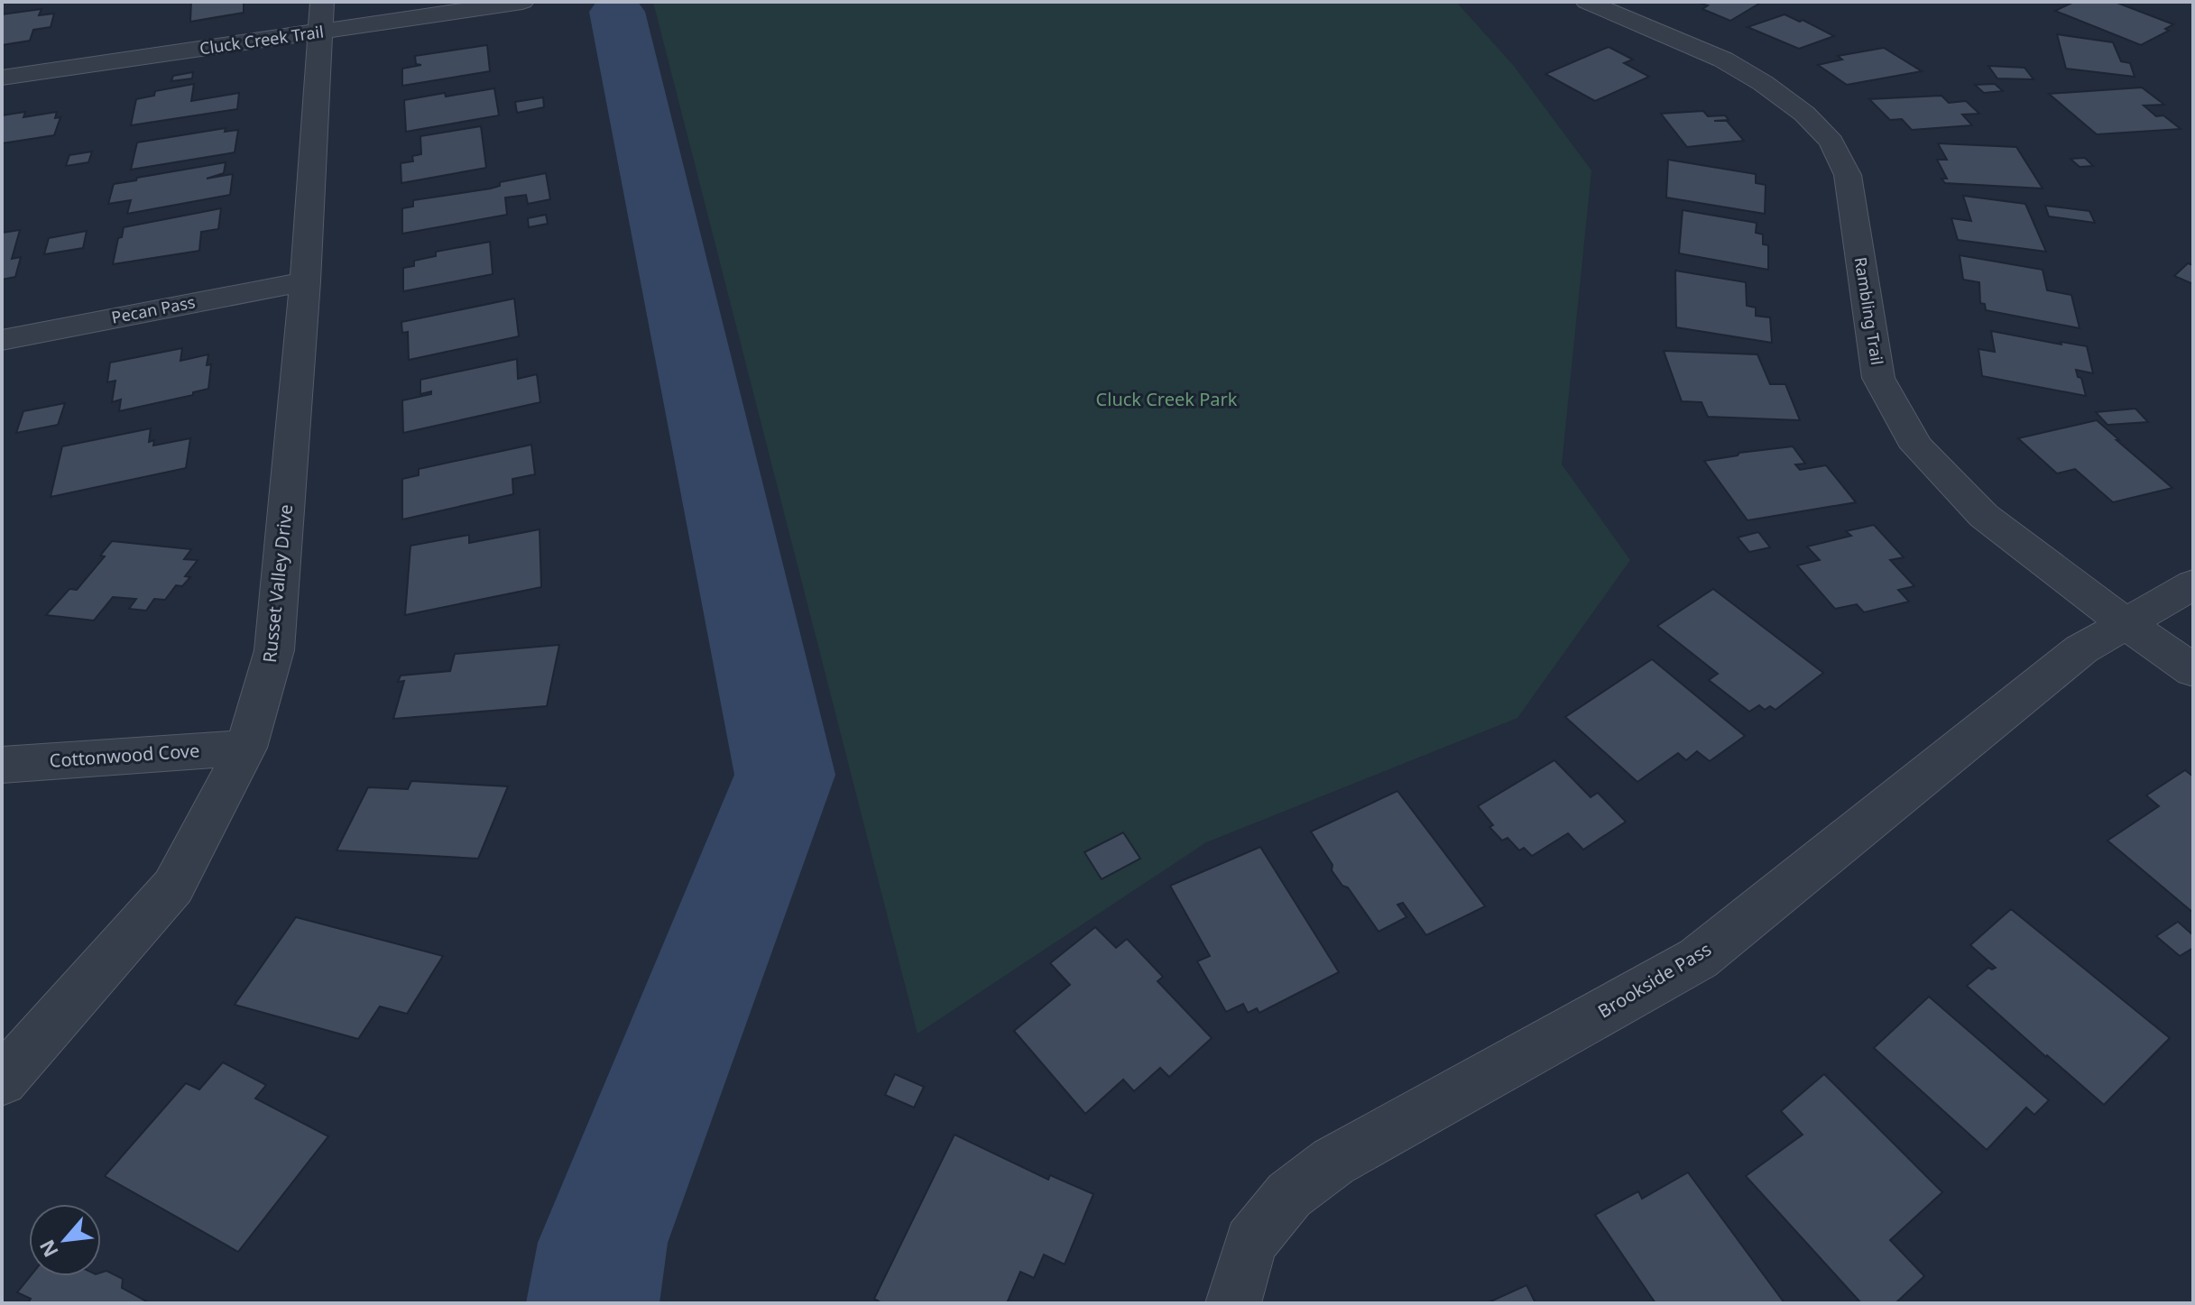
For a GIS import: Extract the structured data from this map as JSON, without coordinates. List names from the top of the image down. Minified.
{"streets":{"street":["Cluck Creek Trail","Pecan Pass","Rambling Trail","Russet Valley Drive","Cottonwood Cove","Brookside Pass"]},"crossings":[["Cluck Creek Trail","Russet Valley Drive"],["Pecan Pass","Russet Valley Drive"],["Rambling Trail","Brookside Pass"],["Russet Valley Drive","Cottonwood Cove"]],"parks":["Cluck Creek Park"],"north":"bottom left"}
